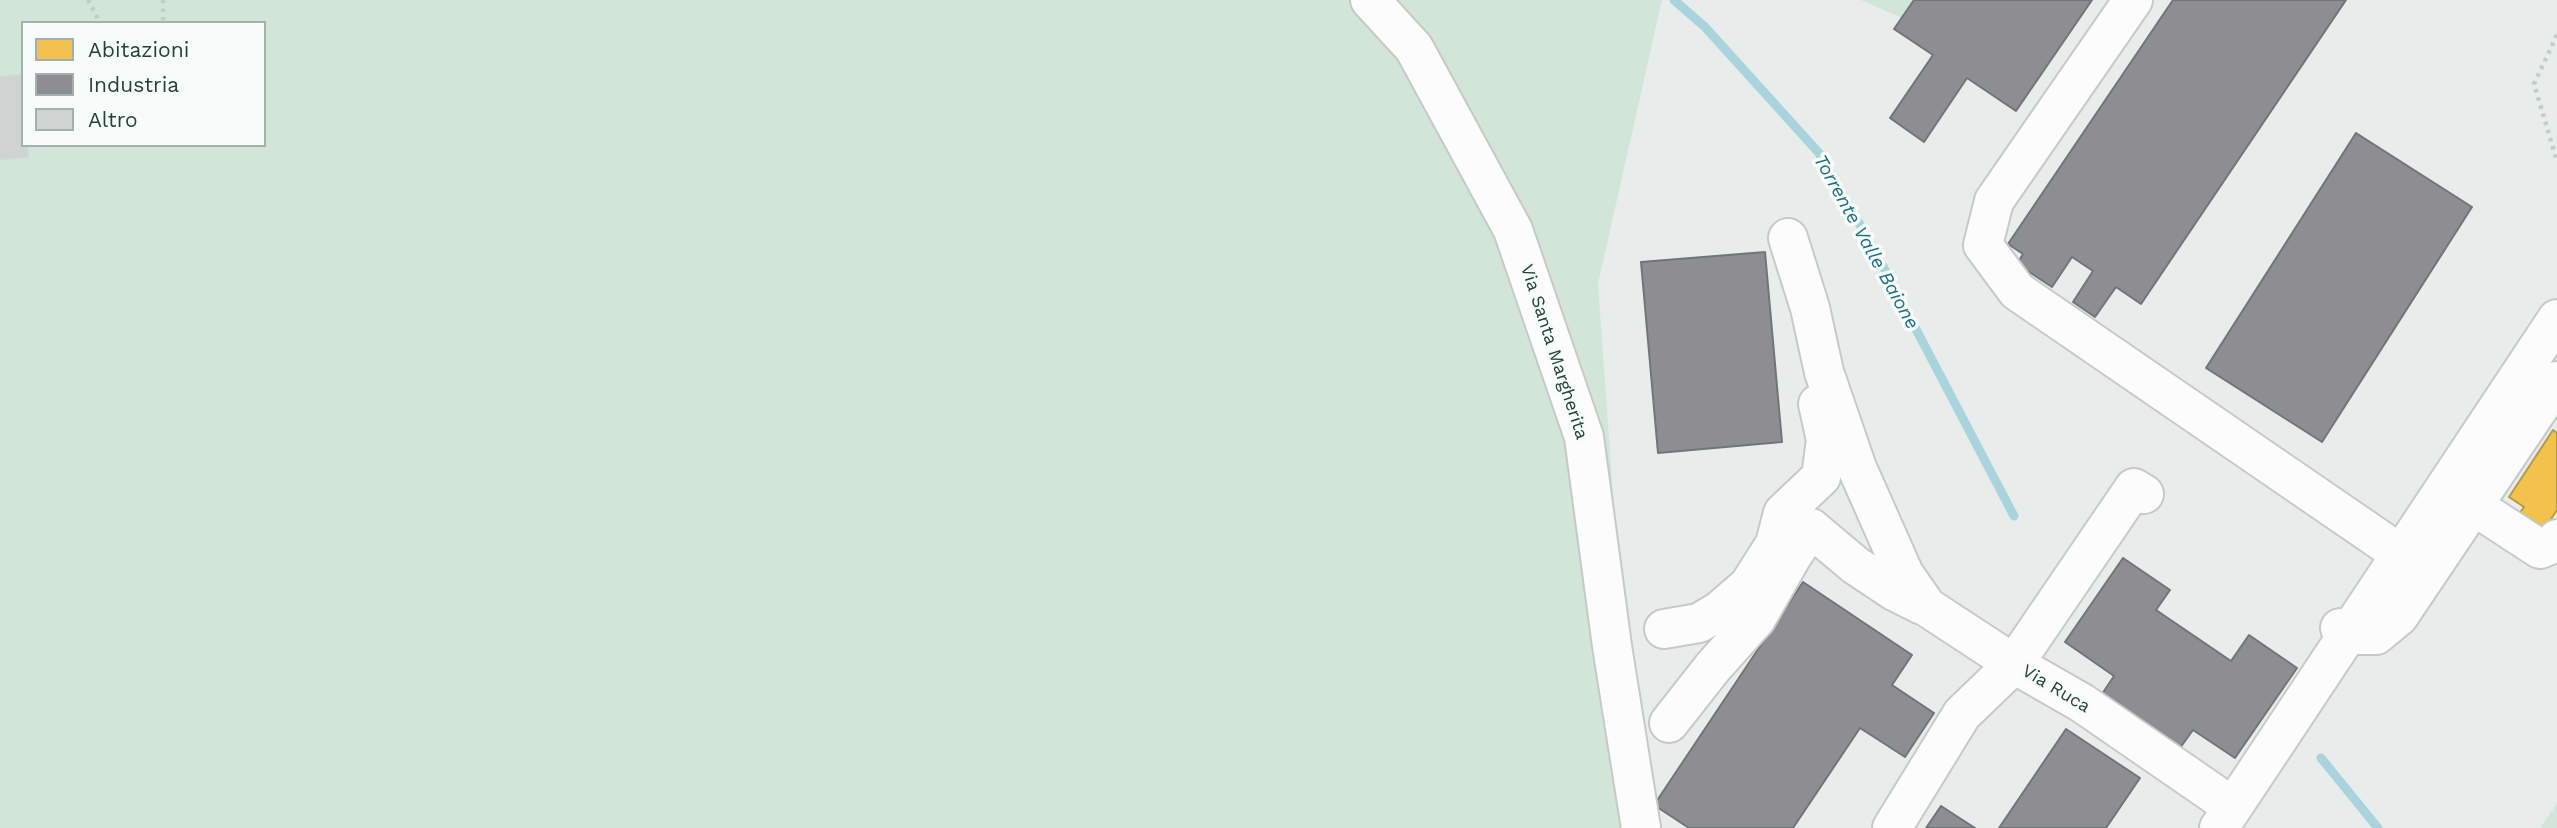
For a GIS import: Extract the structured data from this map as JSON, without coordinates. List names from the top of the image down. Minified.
{"streets":{"street":["Via Santa Margherita","Via Ruca"]},"water":["Torrente Valle Baione"],"legend":["Abitazioni","Industria","Altro"]}
